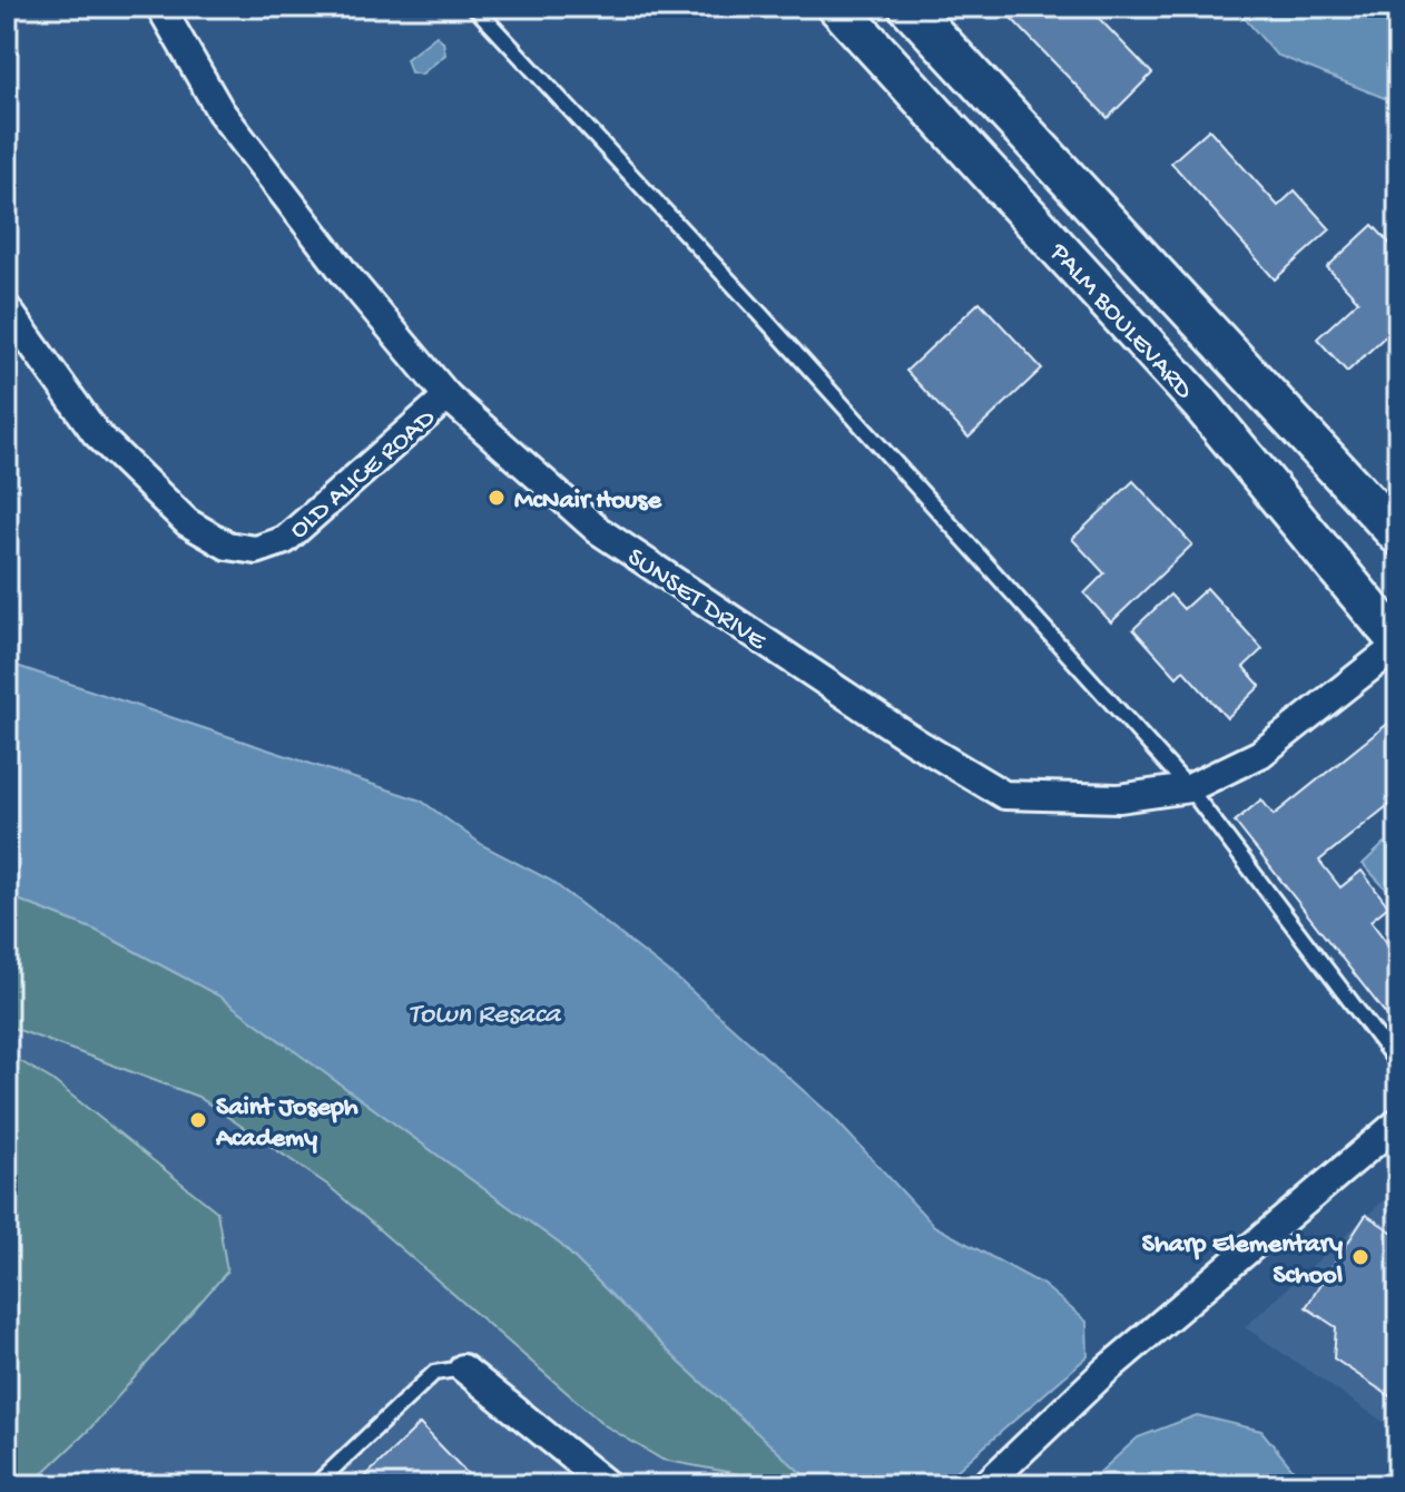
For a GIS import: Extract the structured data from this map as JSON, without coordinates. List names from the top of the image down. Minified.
{"streets":{"main road":["PALM BOULEVARD"],"street":["OLD ALICE ROAD","SUNSET DRIVE"]},"crossings":[["PALM BOULEVARD","SUNSET DRIVE"],["OLD ALICE ROAD","SUNSET DRIVE"]],"water":["Town Resaca"],"places":["McNair House","Saint Joseph Academy","Sharp Elementary School"]}
